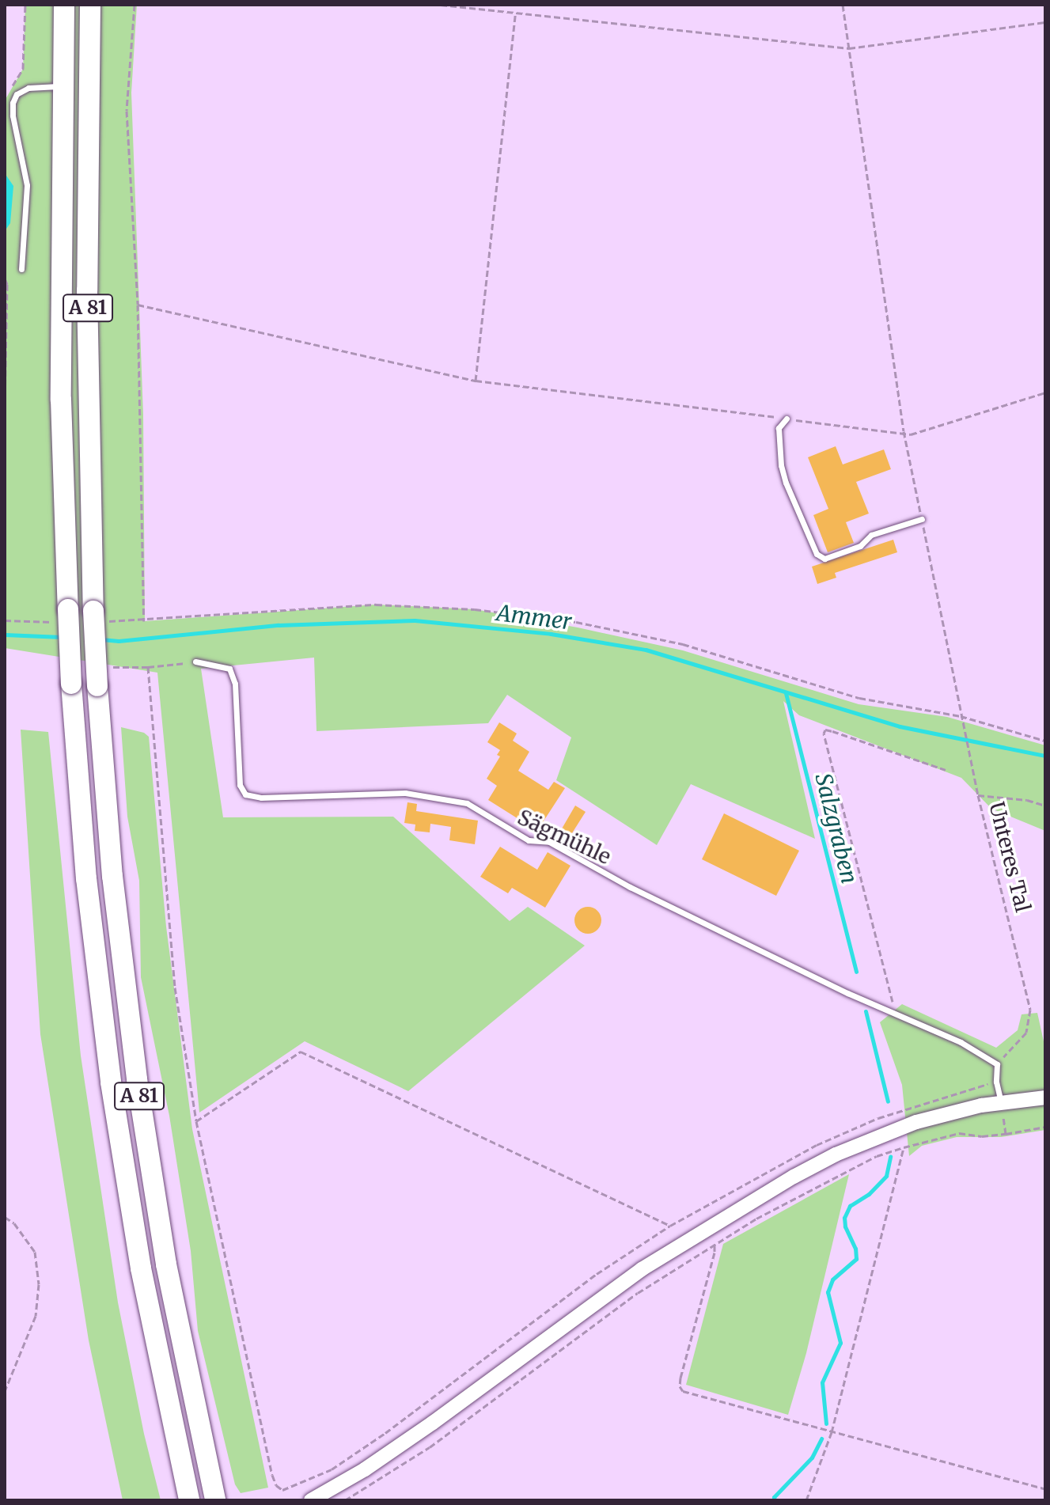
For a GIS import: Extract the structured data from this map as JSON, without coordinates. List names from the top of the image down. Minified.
{"streets":{"highway":["A 81"],"lane":["Sägmühle"],"path":["Unteres Tal"]},"crossings":[["Sägmühle","Unteres Tal"]],"water":["Ammer","Salzgraben"]}
